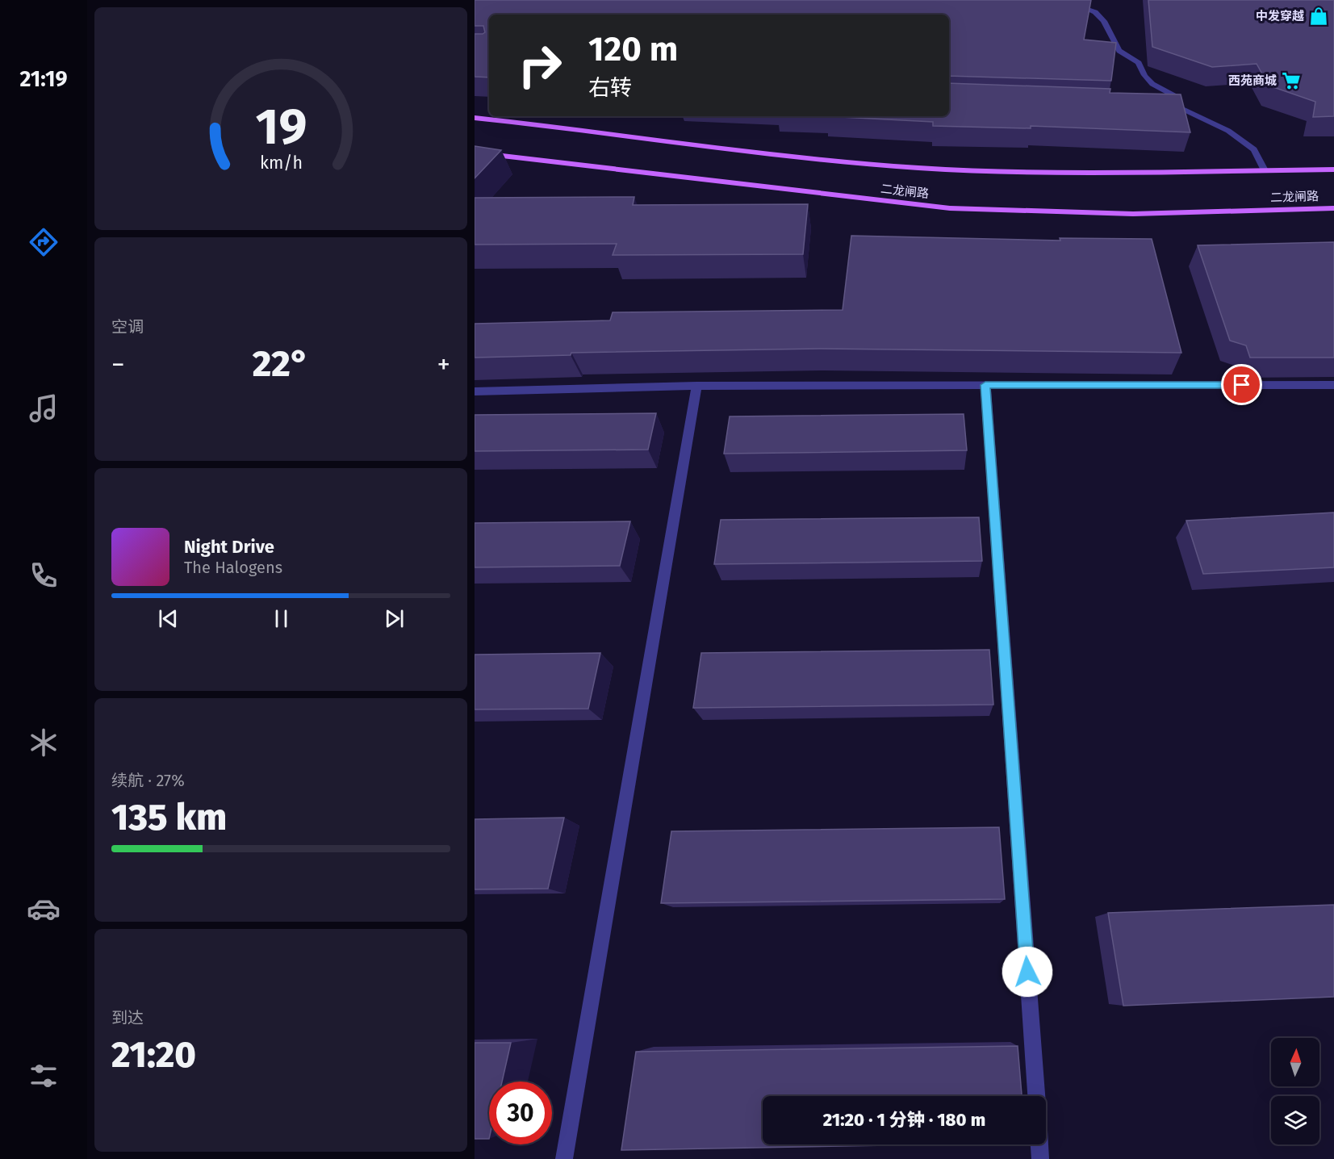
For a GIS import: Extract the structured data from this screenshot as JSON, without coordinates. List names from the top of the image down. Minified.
{"streets":{"main road":["二龙闸路"]},"places":{"shop":["中发穿越"],"supermarket":["西苑商城"]},"north":"top","page":{"tabs":"21:19","turn":["120 m","右转"],"tile":["空调",["续航 · 27%","135 km"],["到达","21:20"]],"heat":["−","22°","+"],"song":["Night Drive","The Halogens"],"limit":"30","trip":"21:20 · 1 分钟 · 180 m","gauge":["19","km/h"]}}
